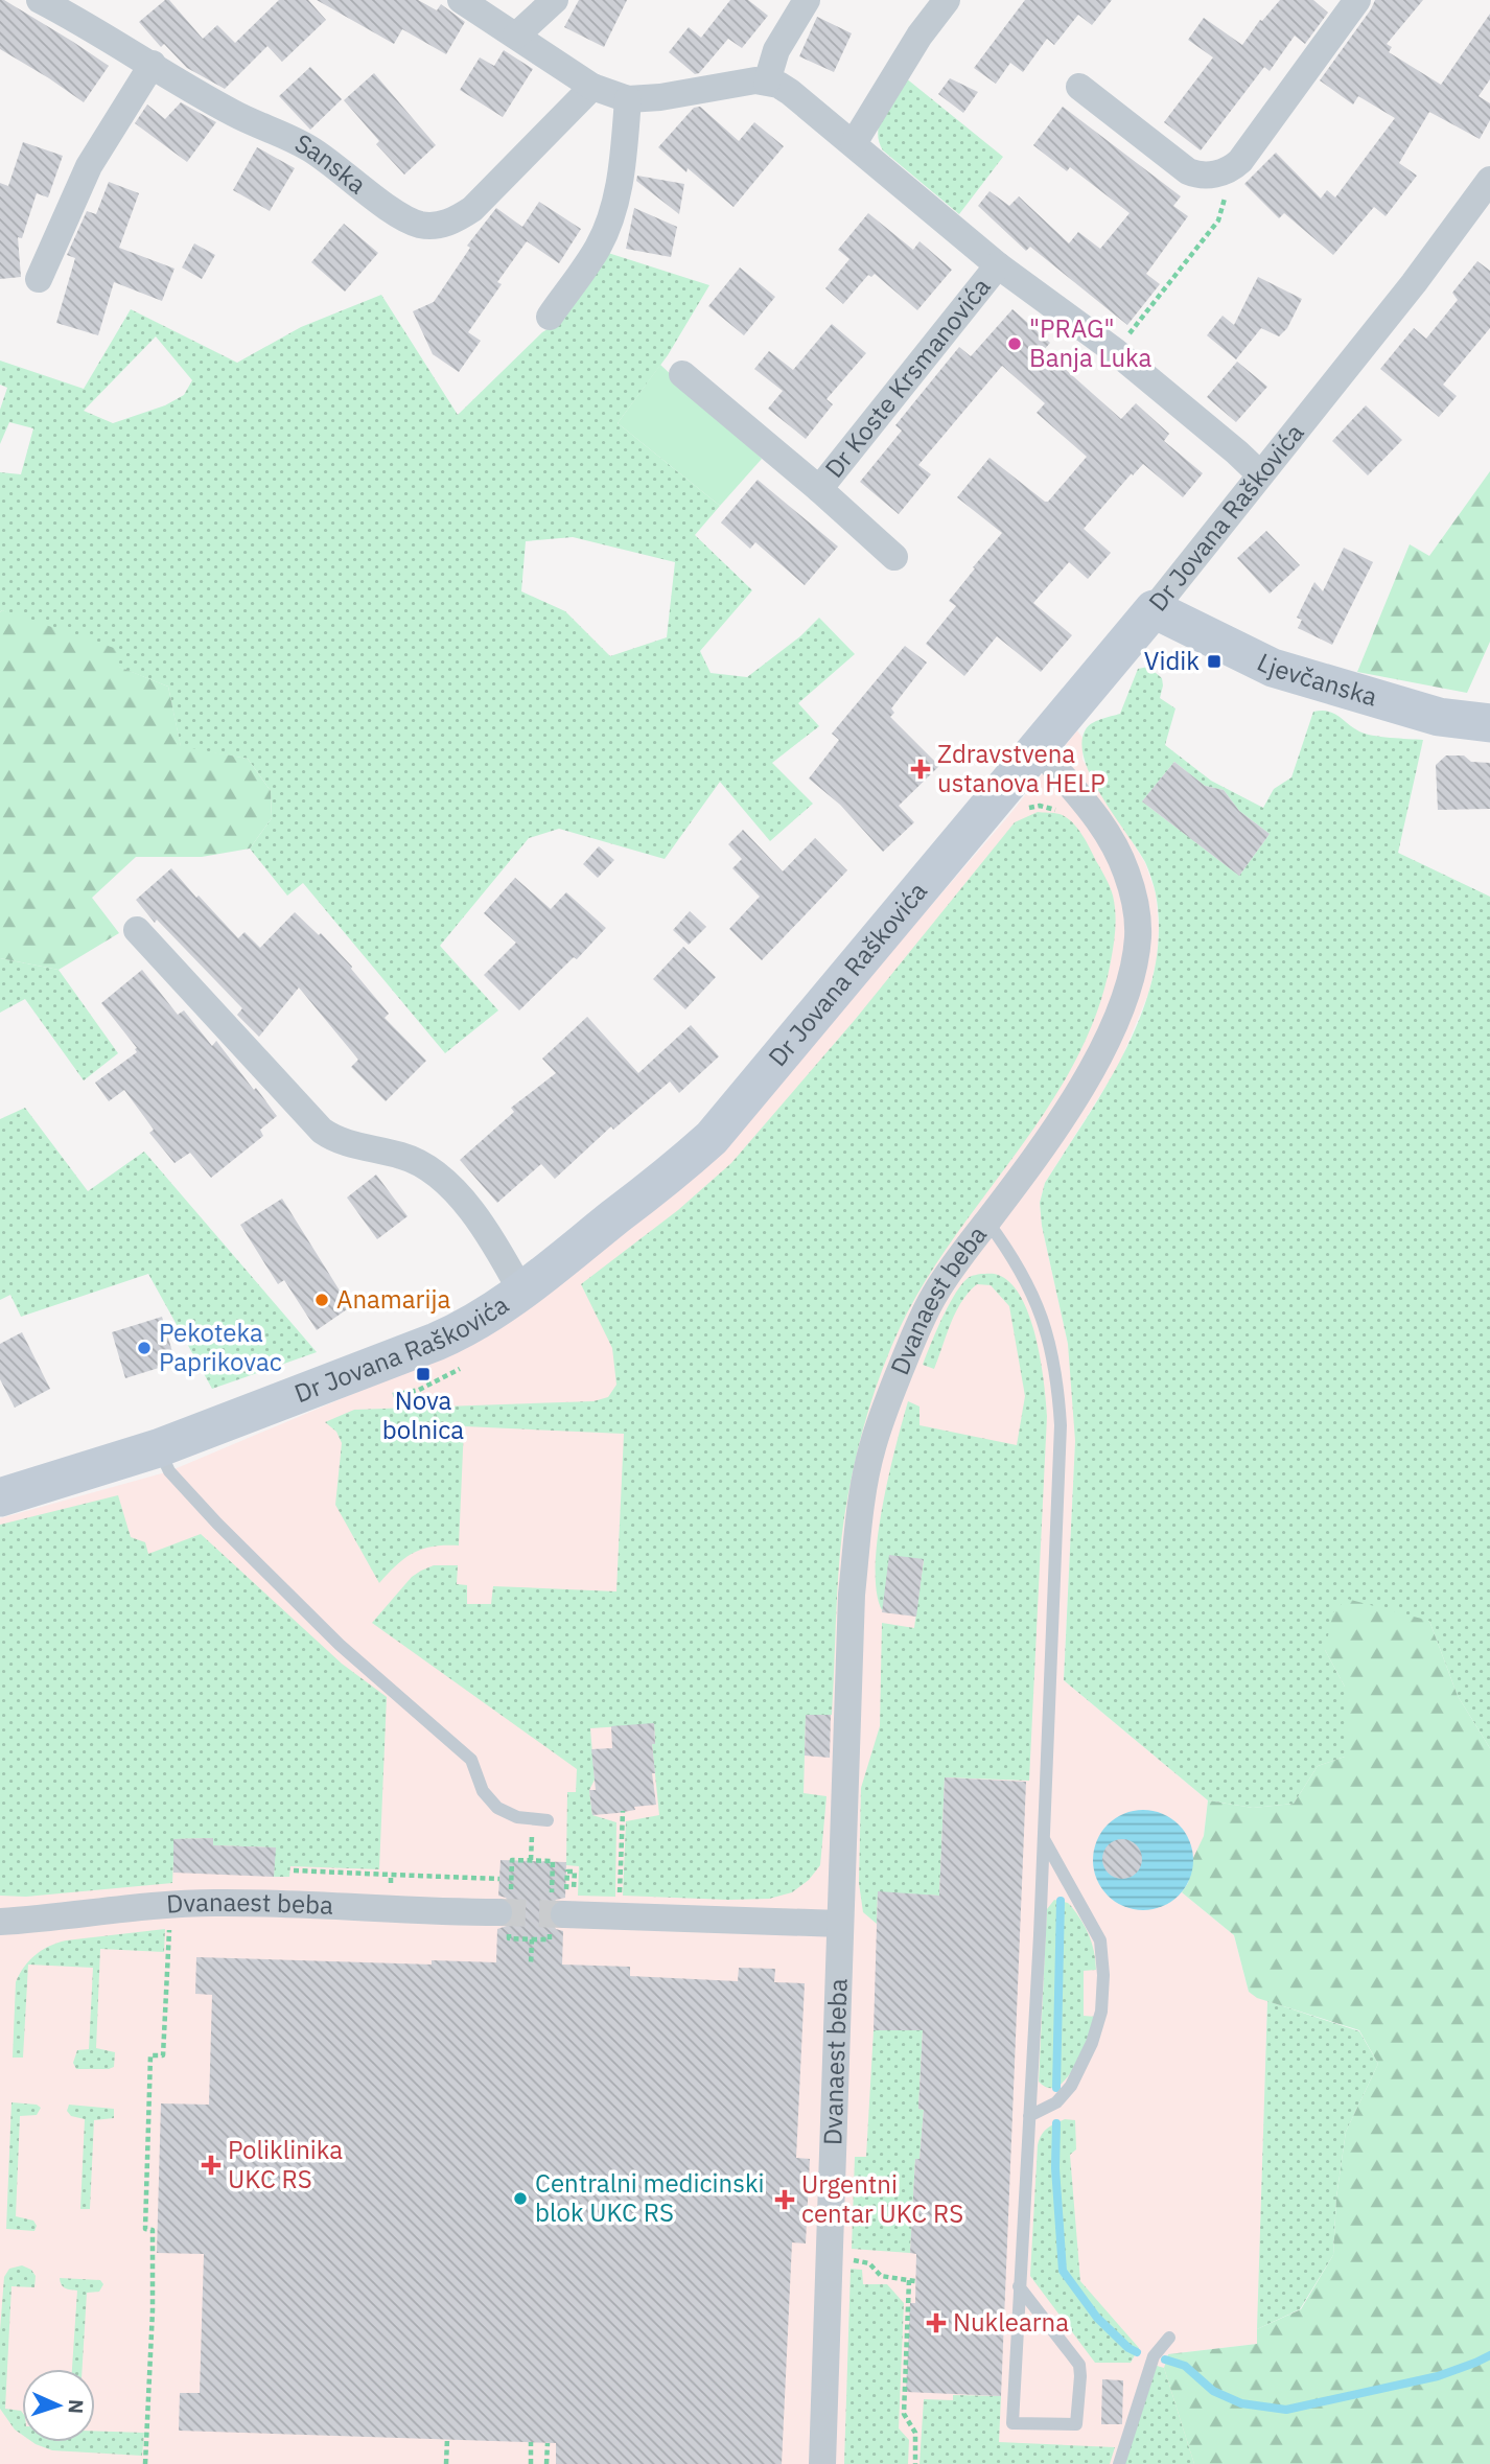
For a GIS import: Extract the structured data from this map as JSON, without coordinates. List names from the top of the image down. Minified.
{"streets":{"street":["Sanska","Dr Koste Krsmanovića","Dr Jovana Raškovića","Ljevčanska","Dvanaest beba"]},"crossings":[["Dr Koste Krsmanovića","Dr Jovana Raškovića"],["Dr Jovana Raškovića","Ljevčanska"],["Dr Jovana Raškovića","Dvanaest beba"]],"places":{"other":["\"PRAG\" Banja Luka","Anamarija","Pekoteka Paprikovac","Centralni medicinski blok UKC RS"],"transit":["Vidik","Nova bolnica"],"health":["Zdravstvena ustanova HELP","Poliklinika UKC RS","Urgentni centar UKC RS","Nuklearna"]},"north":"right"}
